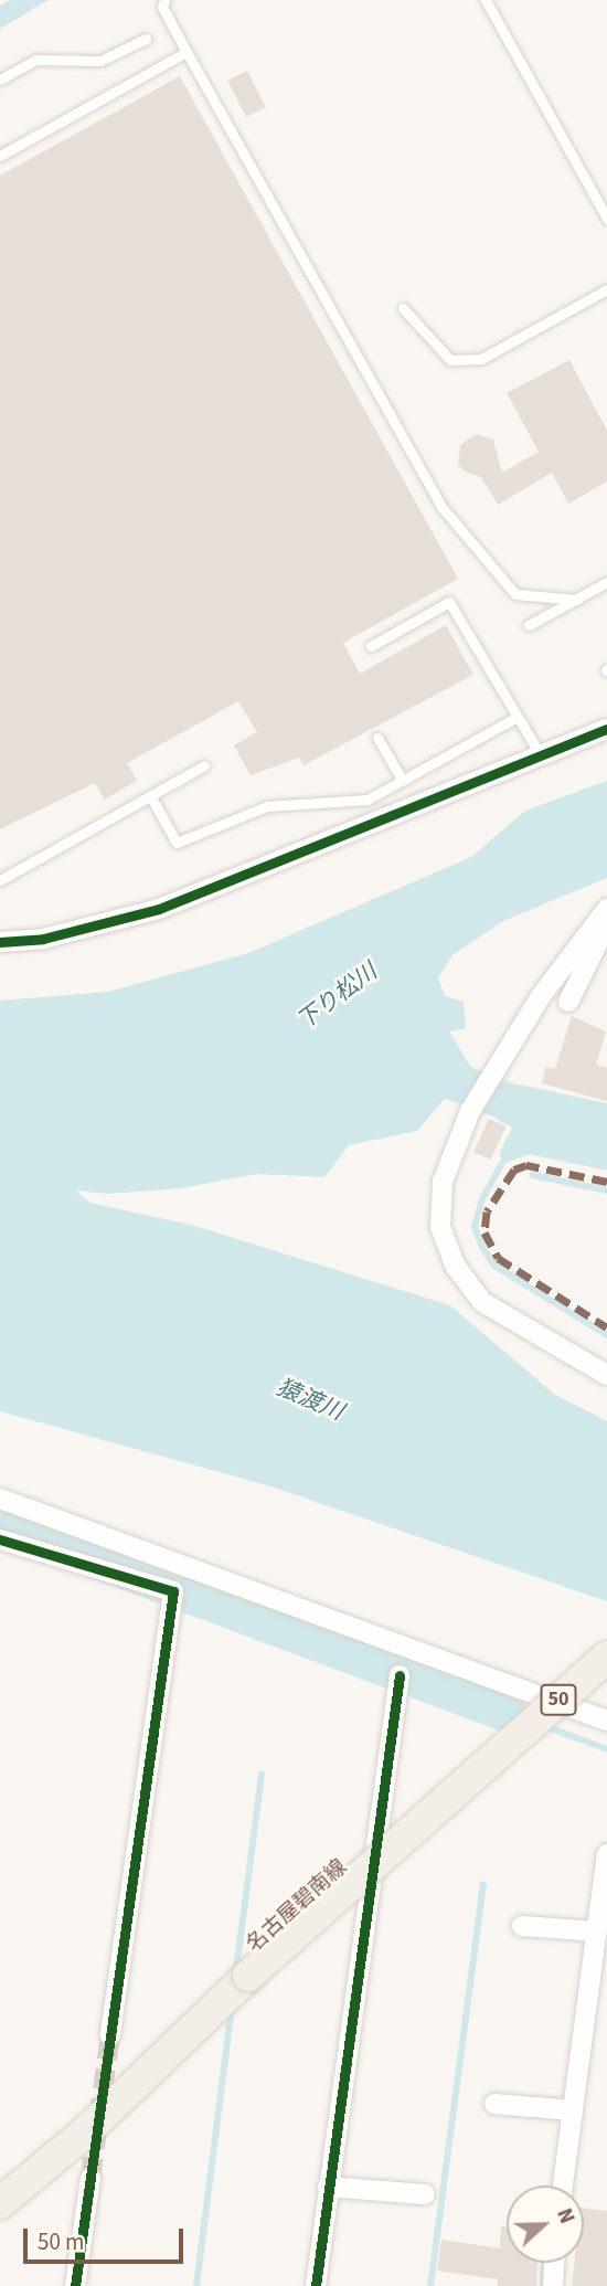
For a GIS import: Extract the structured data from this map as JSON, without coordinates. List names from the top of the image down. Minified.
{"streets":{"main road":["50","名古屋碧南線"]},"water":["下り松川","猿渡川"],"scale_bar":"50 m","north":"right"}
